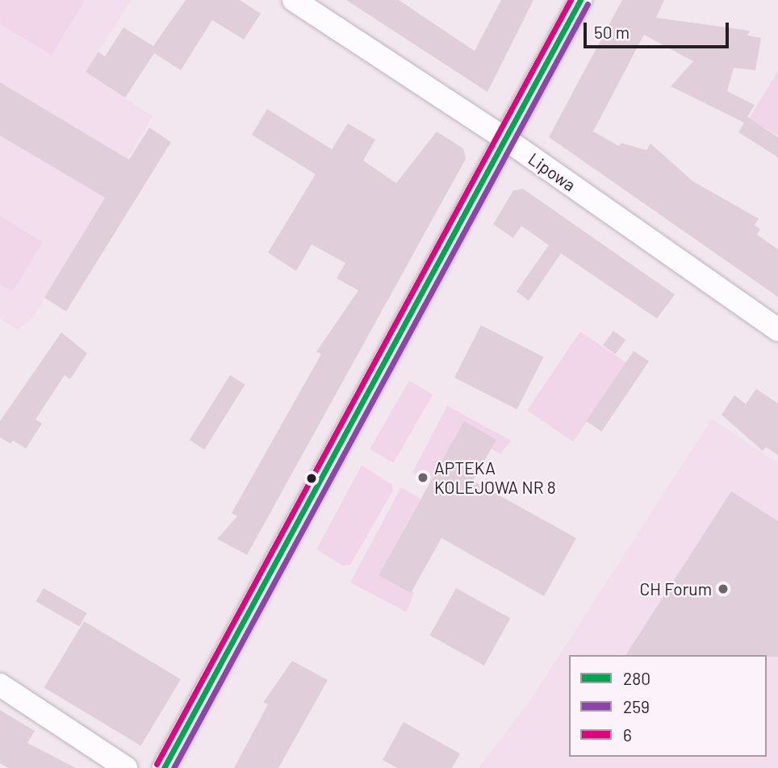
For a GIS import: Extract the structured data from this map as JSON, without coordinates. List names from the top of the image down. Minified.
{"streets":{"street":["Lipowa"]},"places":["APTEKA KOLEJOWA NR 8","CH Forum"],"lines":["transit line 280","transit line 6","transit line 259"],"legend":["280","259","6"],"scale_bar":"50 m"}
